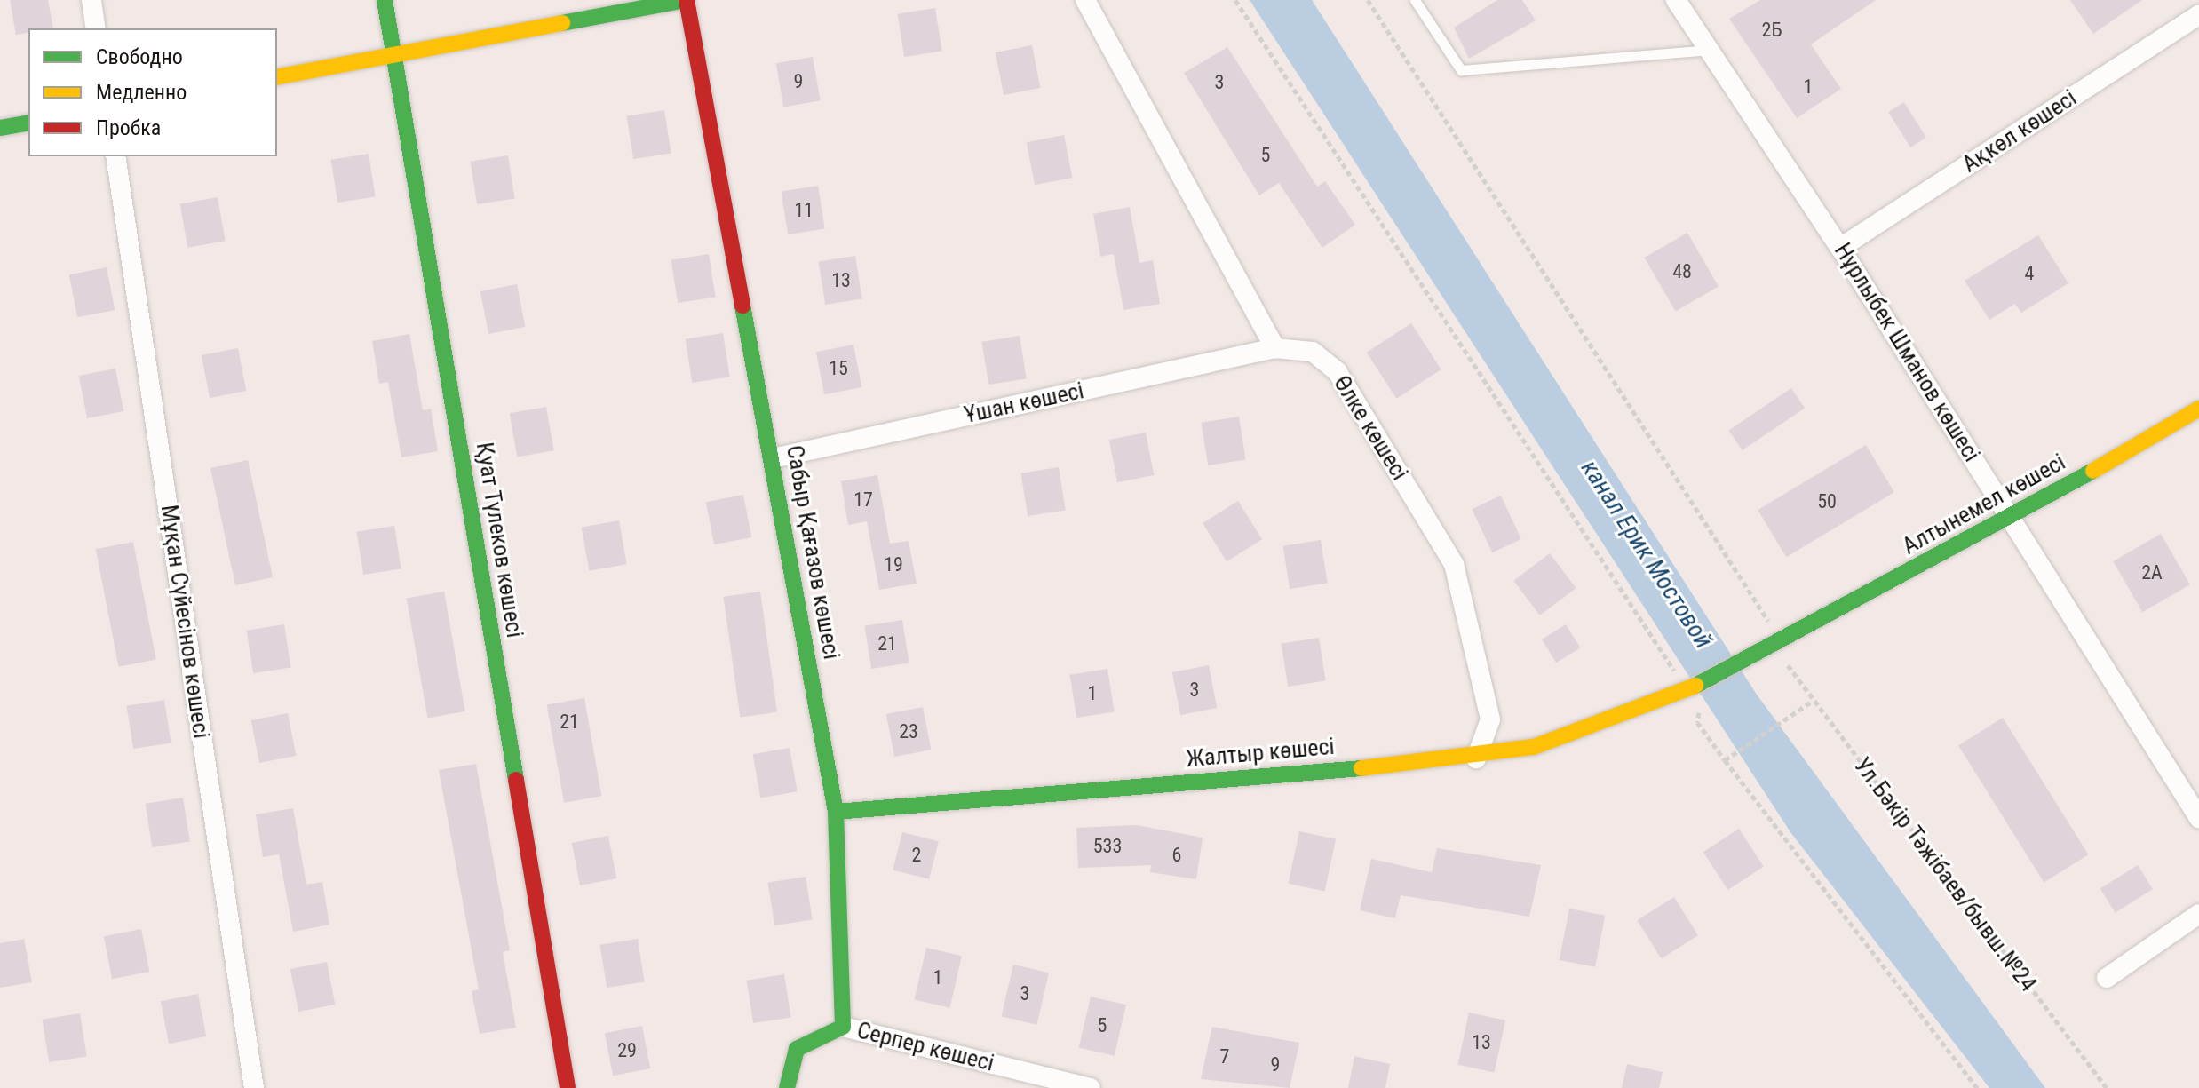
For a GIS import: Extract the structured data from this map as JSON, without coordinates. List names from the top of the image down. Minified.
{"streets":{"street":["Ақкөл көшесі","Нұрлыбек Шманов көшесі","Ұшан көшесі","Өлке көшесі","Алтынемел көшесі","Қуат Түлеков көшесі","Сабыр Қағазов көшесі","Мұқан Сүйесінов көшесі","Жалтыр көшесі","Серпер көшесі"],"path":["Ул.Бәкір Тәжібаев/бывш.№24"]},"crossings":[["Ақкөл көшесі","Нұрлыбек Шманов көшесі"],["Нұрлыбек Шманов көшесі","Алтынемел көшесі"],["Ұшан көшесі","Өлке көшесі"],["Ұшан көшесі","Сабыр Қағазов көшесі"],["Өлке көшесі","Жалтыр көшесі"],["Алтынемел көшесі","Жалтыр көшесі"],["Сабыр Қағазов көшесі","Жалтыр көшесі"],["Сабыр Қағазов көшесі","Серпер көшесі"]],"water":["канал Ерик Мостовой"],"house_numbers":["2Б","9","3","1","5","11","48","4","13","15","17","50","19","2А","21","3","1","21","23","533","2","6","1","3","5","13","29","7","9"],"legend":["Свободно","Медленно","Пробка"]}
